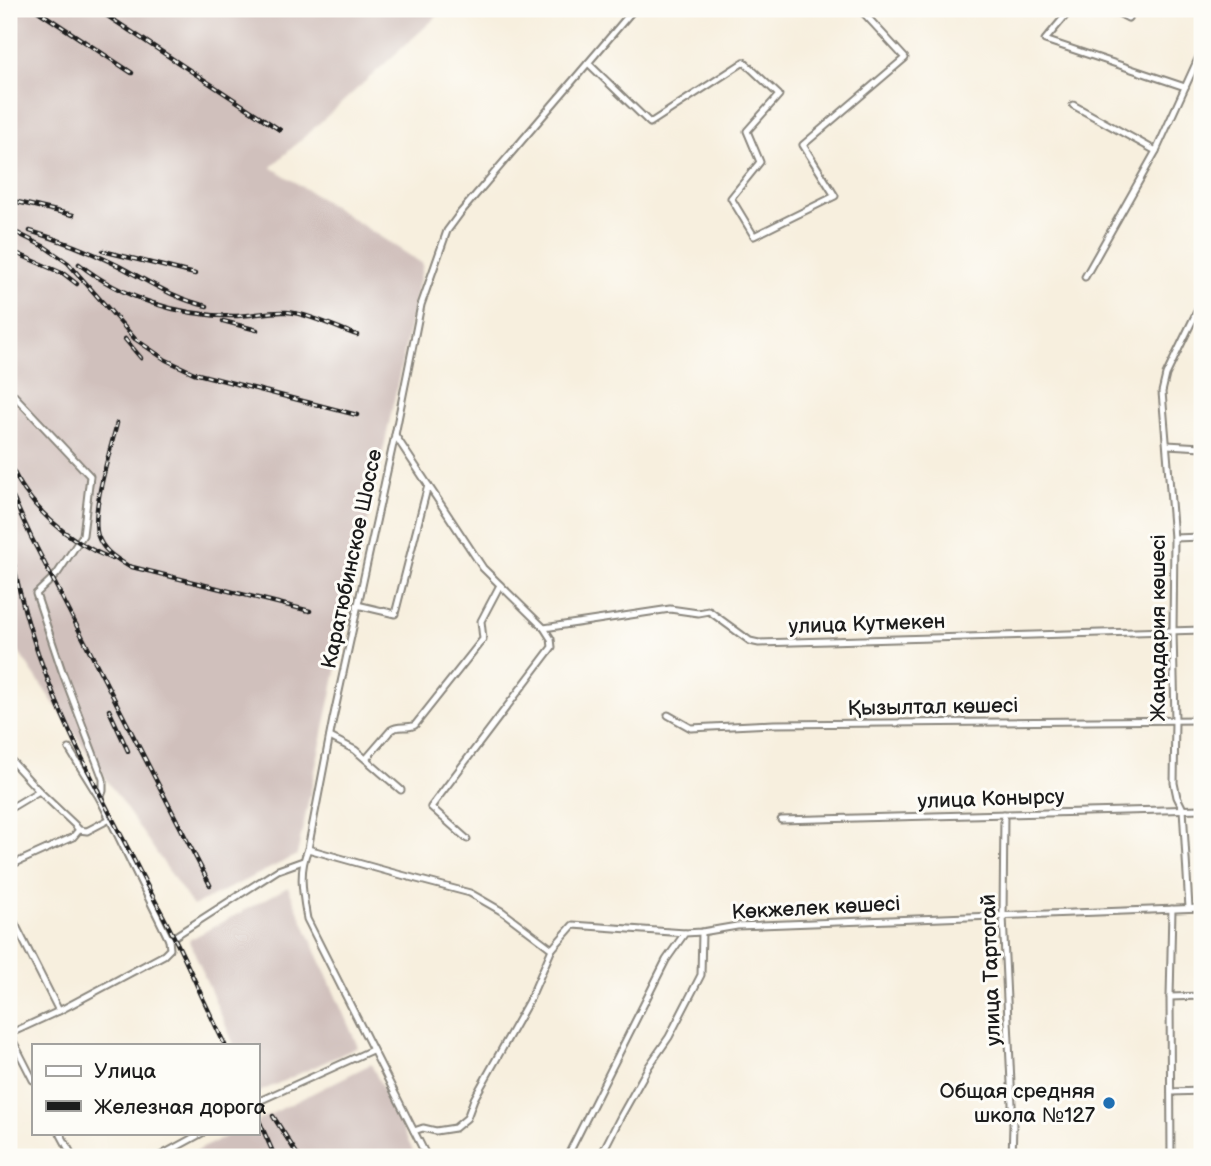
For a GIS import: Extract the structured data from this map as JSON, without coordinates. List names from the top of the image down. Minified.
{"streets":{"street":["Каратюбинское Шоссе","улица Кутмекен","Жаңадария көшесі","Қызылтал көшесі","улица Конырсу","Көкжелек көшесі","улица Тартогай"]},"crossings":[["улица Кутмекен","Жаңадария көшесі"],["Жаңадария көшесі","Қызылтал көшесі"],["Жаңадария көшесі","улица Конырсу"],["Жаңадария көшесі","Көкжелек көшесі"],["улица Конырсу","улица Тартогай"],["Көкжелек көшесі","улица Тартогай"]],"places":["Общая средняя школа №127"],"legend":["Улица","Железная дорога"]}
